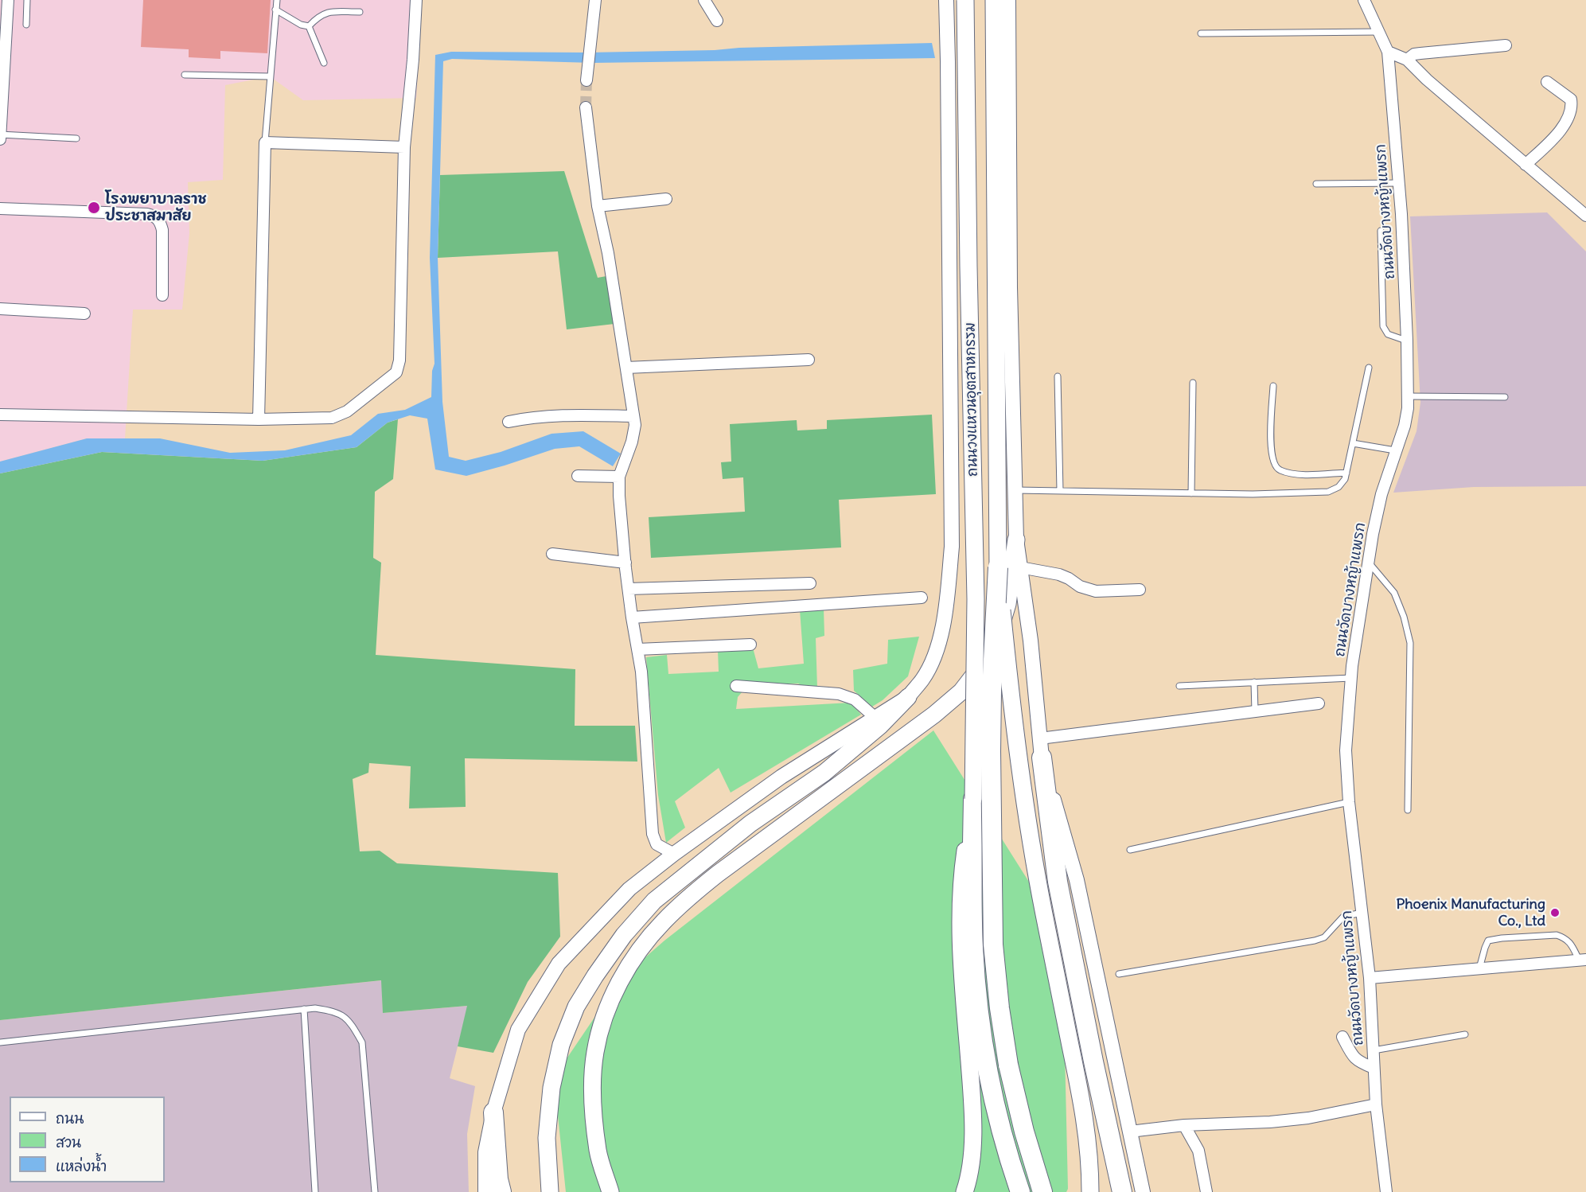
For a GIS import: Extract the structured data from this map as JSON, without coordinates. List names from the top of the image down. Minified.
{"streets":{"main road":["ถนนวงแหวนอุตสาหกรรม"],"street":["ถนนวัดบางหญ้าแพรก"]},"places":["โรงพยาบาลราช ประชาสมาสัย","Phoenix Manufacturing Co., Ltd"],"legend":["ถนน","สวน","แหล่งน้ำ"]}
